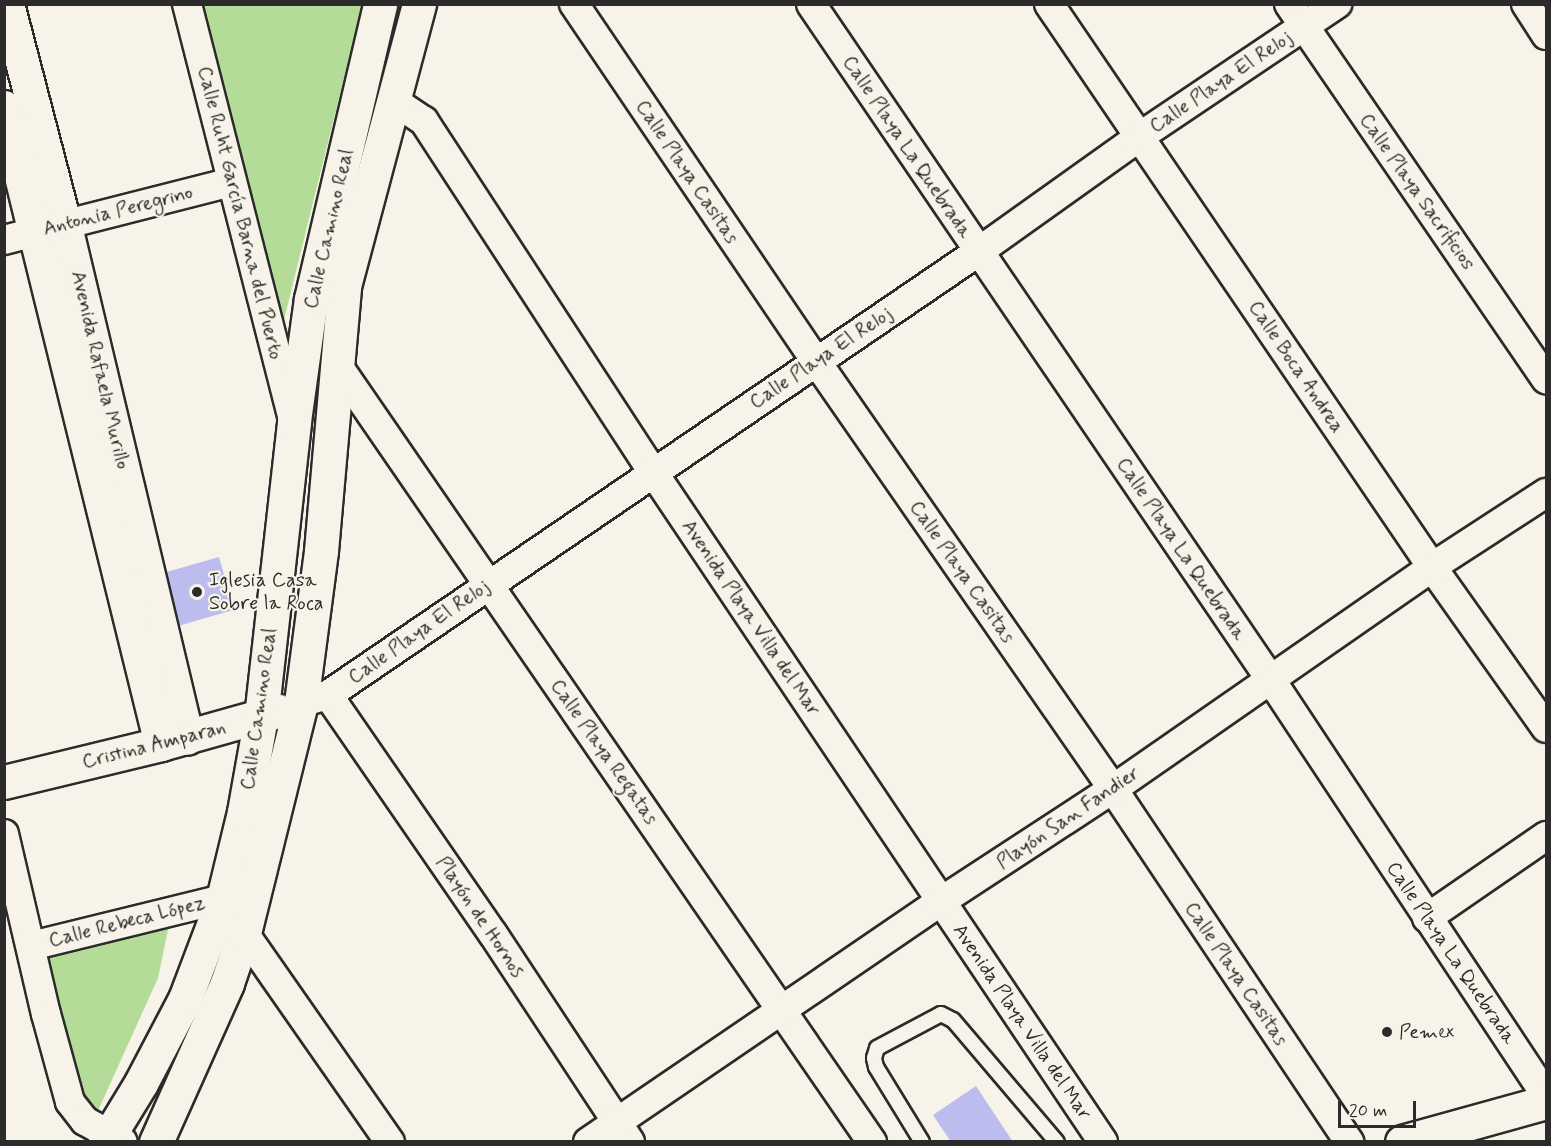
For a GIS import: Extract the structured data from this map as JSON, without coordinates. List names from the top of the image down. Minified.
{"streets":{"street":["Calle Playa El Reloj","Calle Playa La Quebrada","Calle Playa Casitas","Calle Playa Sacrificios","Antonia Peregrino","Calle Ruht García Barna del Puerto","Calle Camino Real","Calle Boca Andrea","Avenida Rafaela Murillo","Avenida Playa Villa del Mar","Cristina Amparan","Calle Playa Regatas","Playón San Fandier","Playón de Hornos","Calle Rebeca López"]},"crossings":[["Calle Playa El Reloj","Calle Playa La Quebrada"],["Calle Playa El Reloj","Calle Playa Casitas"],["Calle Playa El Reloj","Calle Playa Sacrificios"],["Calle Playa El Reloj","Calle Camino Real"],["Calle Playa El Reloj","Calle Boca Andrea"],["Calle Playa El Reloj","Avenida Playa Villa del Mar"],["Calle Playa El Reloj","Cristina Amparan"],["Calle Playa El Reloj","Calle Playa Regatas"],["Calle Playa El Reloj","Playón de Hornos"],["Calle Playa La Quebrada","Playón San Fandier"],["Calle Playa Casitas","Playón San Fandier"],["Antonia Peregrino","Calle Ruht García Barna del Puerto"],["Antonia Peregrino","Avenida Rafaela Murillo"],["Calle Ruht García Barna del Puerto","Calle Camino Real"],["Calle Camino Real","Avenida Playa Villa del Mar"],["Calle Camino Real","Cristina Amparan"],["Calle Camino Real","Calle Playa Regatas"],["Calle Camino Real","Playón de Hornos"],["Calle Camino Real","Calle Rebeca López"],["Calle Boca Andrea","Playón San Fandier"],["Avenida Rafaela Murillo","Cristina Amparan"],["Avenida Playa Villa del Mar","Playón San Fandier"],["Cristina Amparan","Playón de Hornos"],["Calle Playa Regatas","Playón San Fandier"],["Playón San Fandier","Playón de Hornos"]],"places":["Iglesia Casa Sobre la Roca","Pemex"],"scale_bar":"20 m"}
